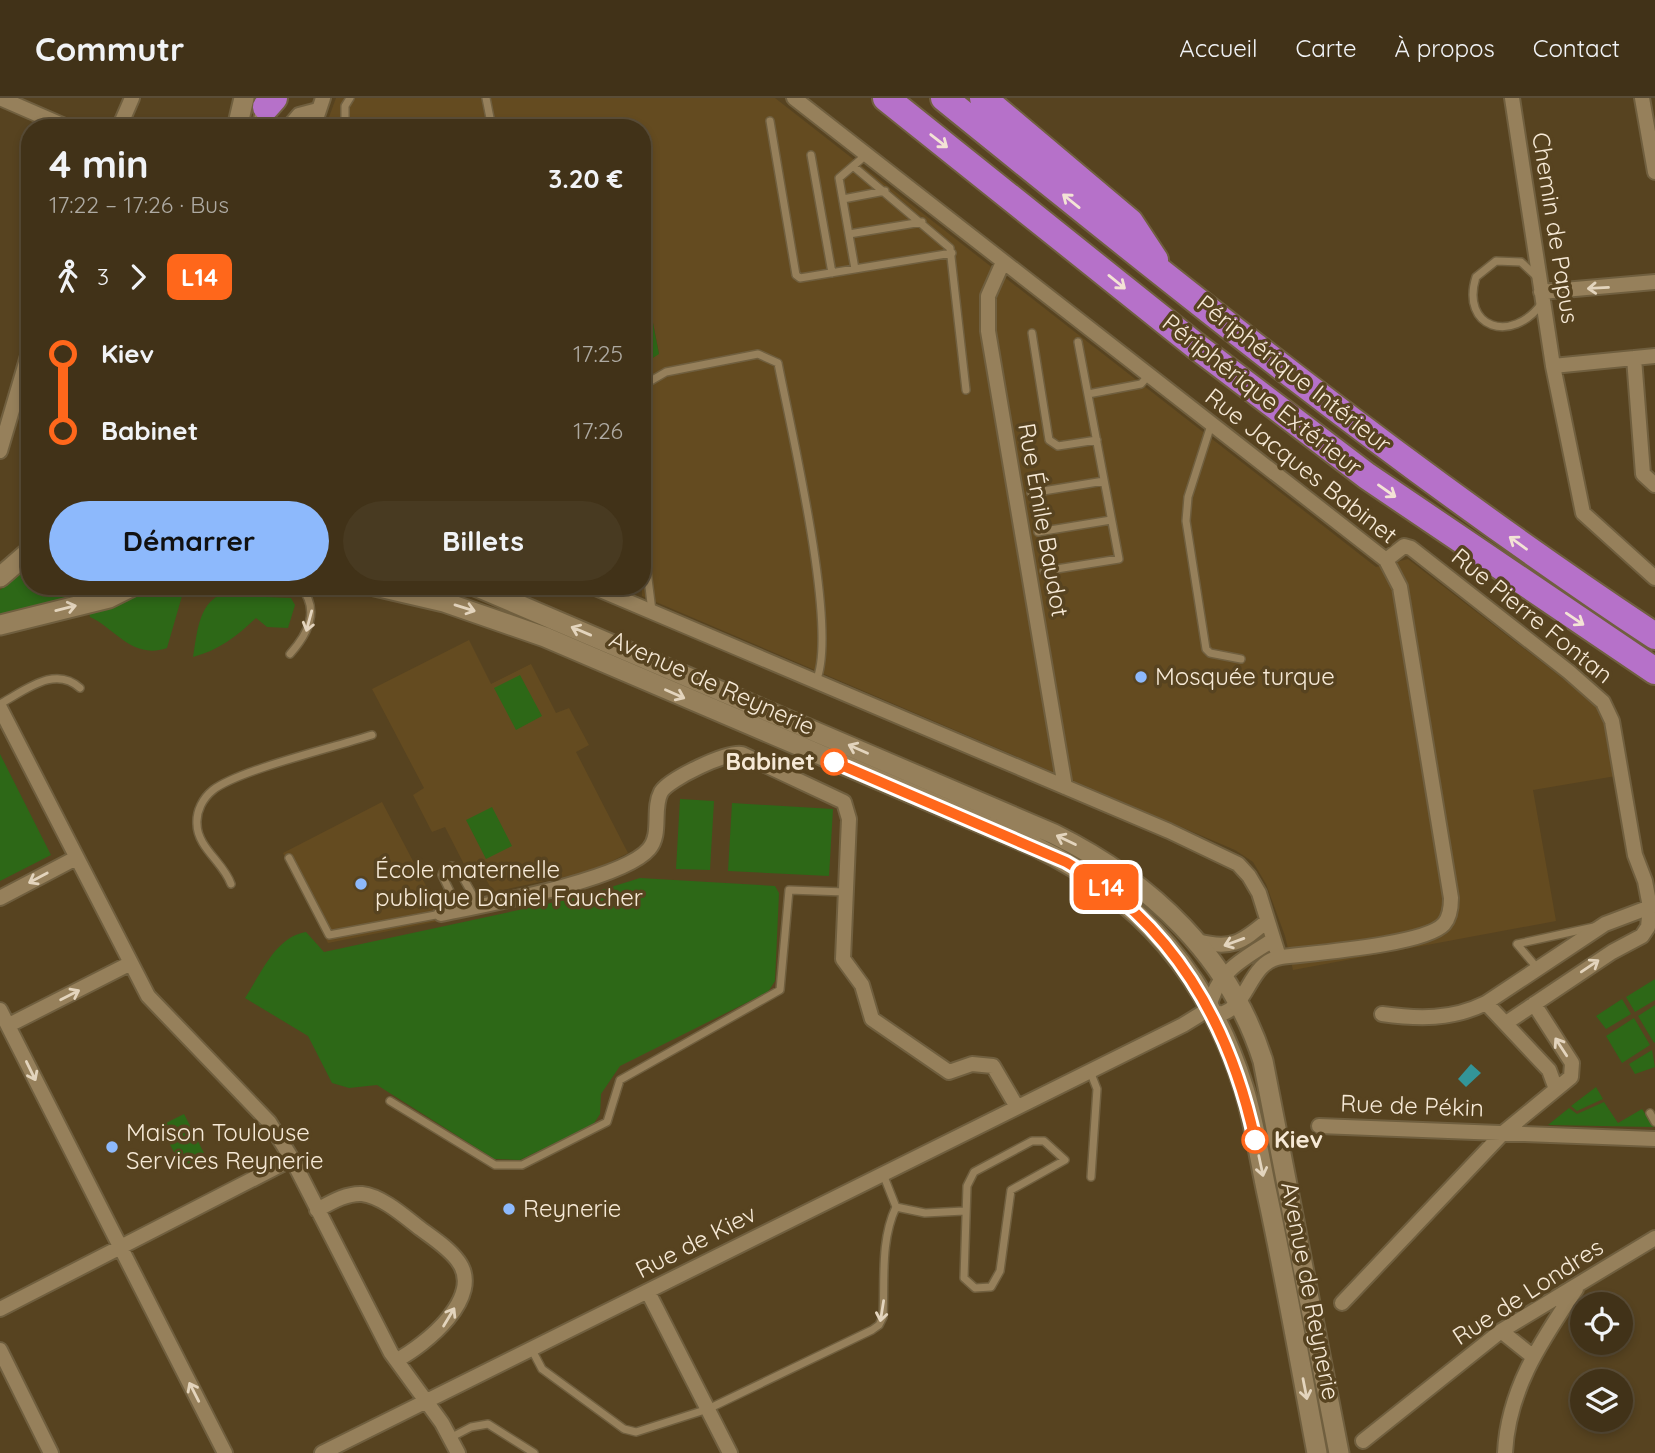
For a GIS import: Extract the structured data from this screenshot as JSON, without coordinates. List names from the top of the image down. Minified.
{"streets":{"highway":["Périphérique Intérieur","Périphérique Extérieur"],"street":["Chemin de Papus","Rue Jacques Babinet","Rue Émile Baudot","Rue Pierre Fontan","Avenue de Reynerie","Rue de Pékin","Rue de Kiev","Rue de Londres"]},"crossings":[["Rue Jacques Babinet","Rue Émile Baudot"],["Rue Jacques Babinet","Rue Pierre Fontan"],["Avenue de Reynerie","Rue de Kiev"]],"one_way":["Périphérique Intérieur","Périphérique Extérieur"],"places":["Mosquée turque","Babinet","École maternelle publique Daniel Faucher","Kiev","Maison Toulouse Services Reynerie","Reynerie"],"lines":["bus line L14"],"page":{"header":"Commutr","nav":["Accueil","Carte","À propos","Contact"],"on_map":"L14","heading":["4 min","17:22 – 17:26 · Bus","3.20 €"],"legs":["3","L14"],"list":[{"name":"Kiev","value":"17:25"},{"name":"Babinet","value":"17:26"}],"buttons":["Démarrer","Billets"]}}
